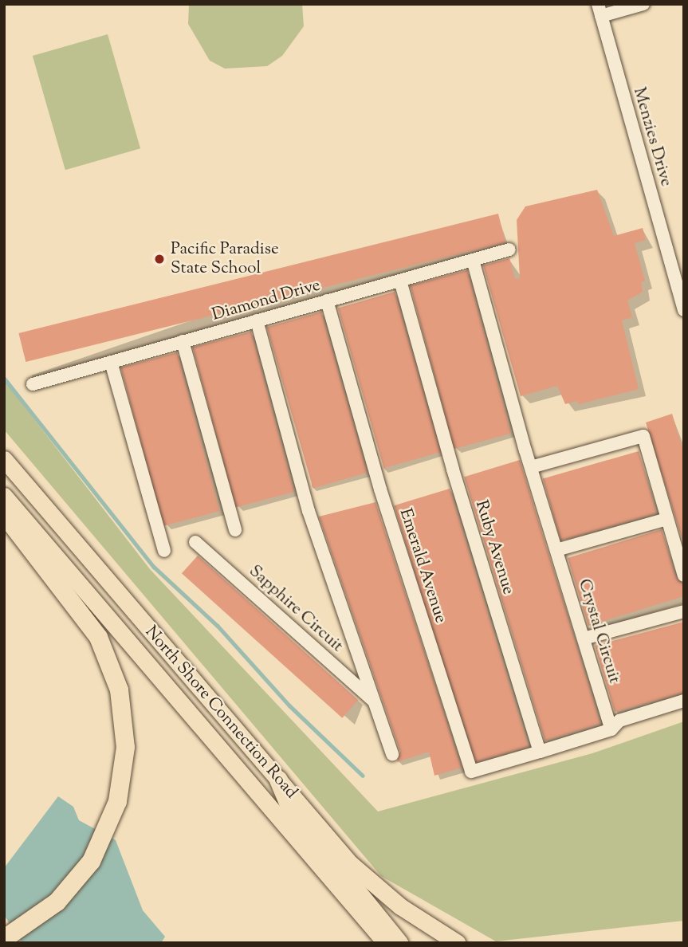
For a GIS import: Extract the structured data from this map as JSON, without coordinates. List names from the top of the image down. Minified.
{"streets":{"main road":["North Shore Connection Road"],"street":["Menzies Drive","Diamond Drive","Ruby Avenue","Emerald Avenue","Sapphire Circuit","Crystal Circuit"]},"crossings":[["Diamond Drive","Ruby Avenue"],["Diamond Drive","Emerald Avenue"],["Diamond Drive","Sapphire Circuit"],["Diamond Drive","Crystal Circuit"],["Ruby Avenue","Emerald Avenue"]],"places":["Pacific Paradise State School"]}
